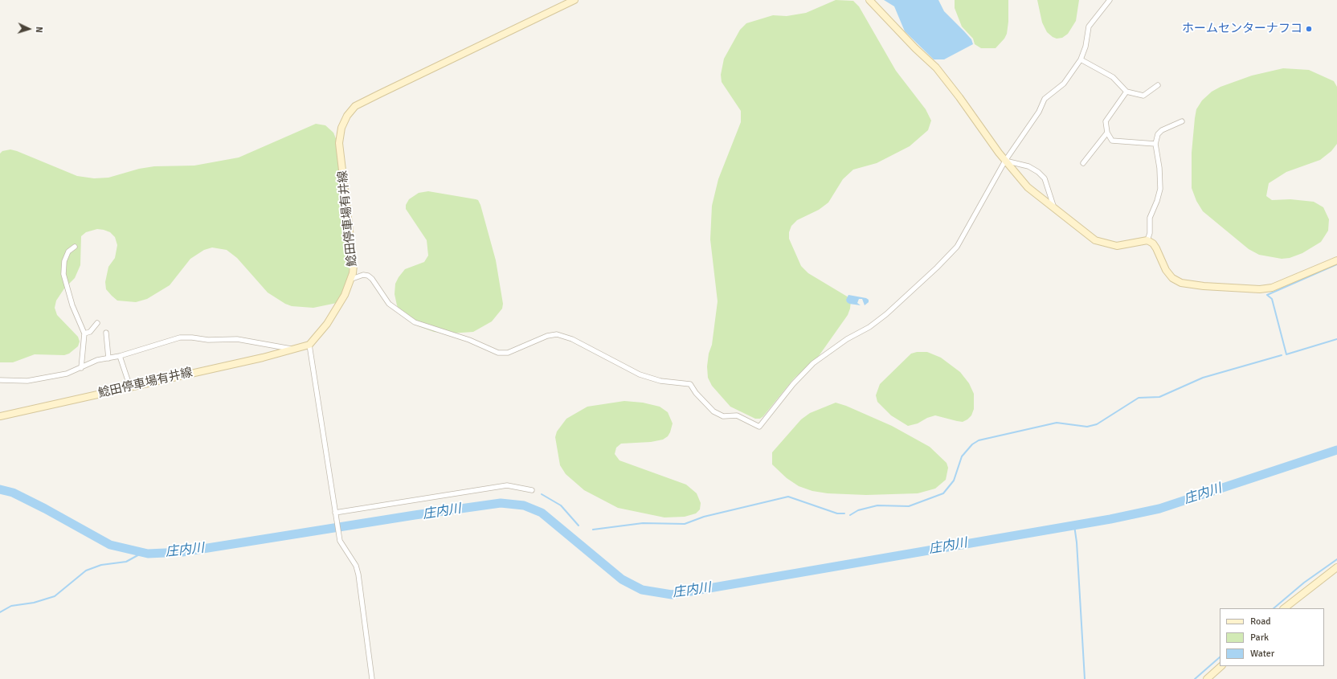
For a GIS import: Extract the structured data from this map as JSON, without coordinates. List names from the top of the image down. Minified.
{"streets":{"main road":["鯰田停車場有井線"]},"water":["庄内川"],"places":["ホームセンターナフコ"],"legend":["Road","Park","Water"],"north":"right"}
